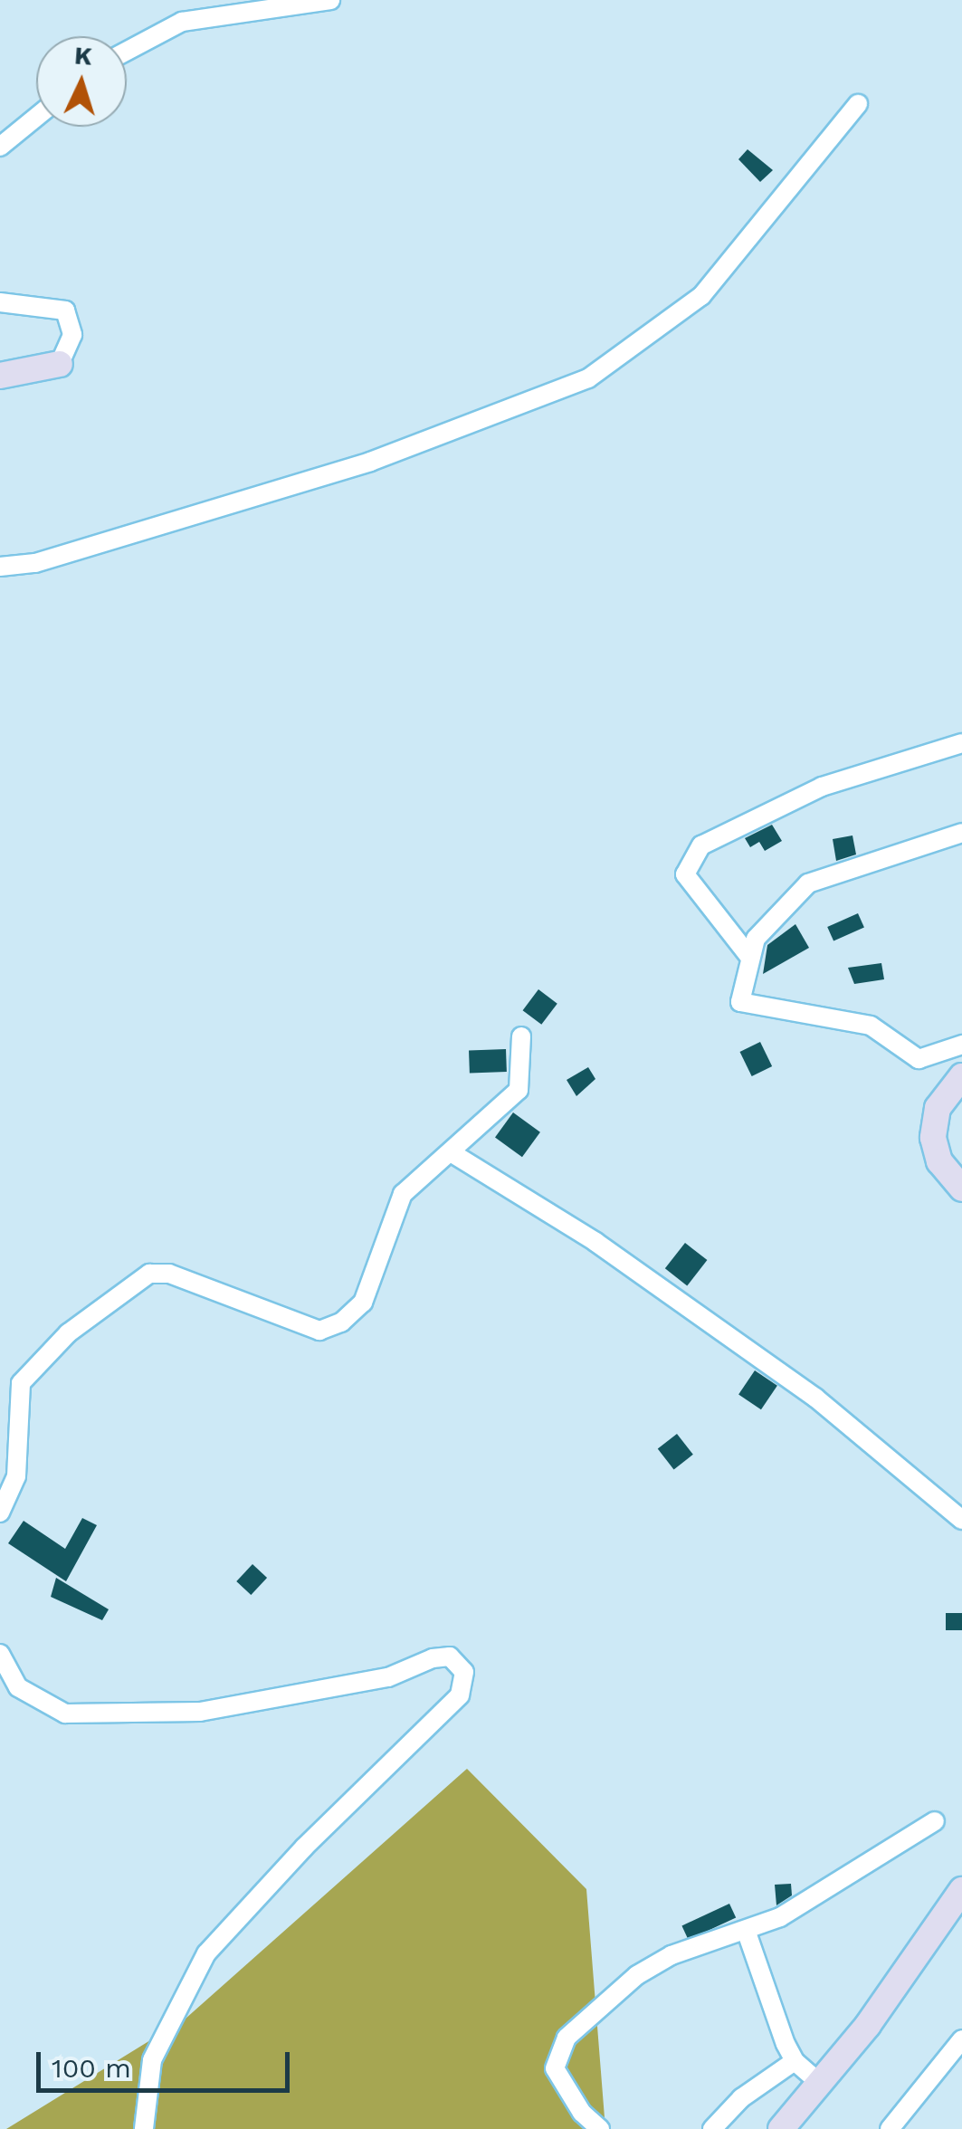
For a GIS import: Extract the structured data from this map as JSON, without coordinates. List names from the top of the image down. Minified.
{"scale_bar":"100 m","north":"top"}
